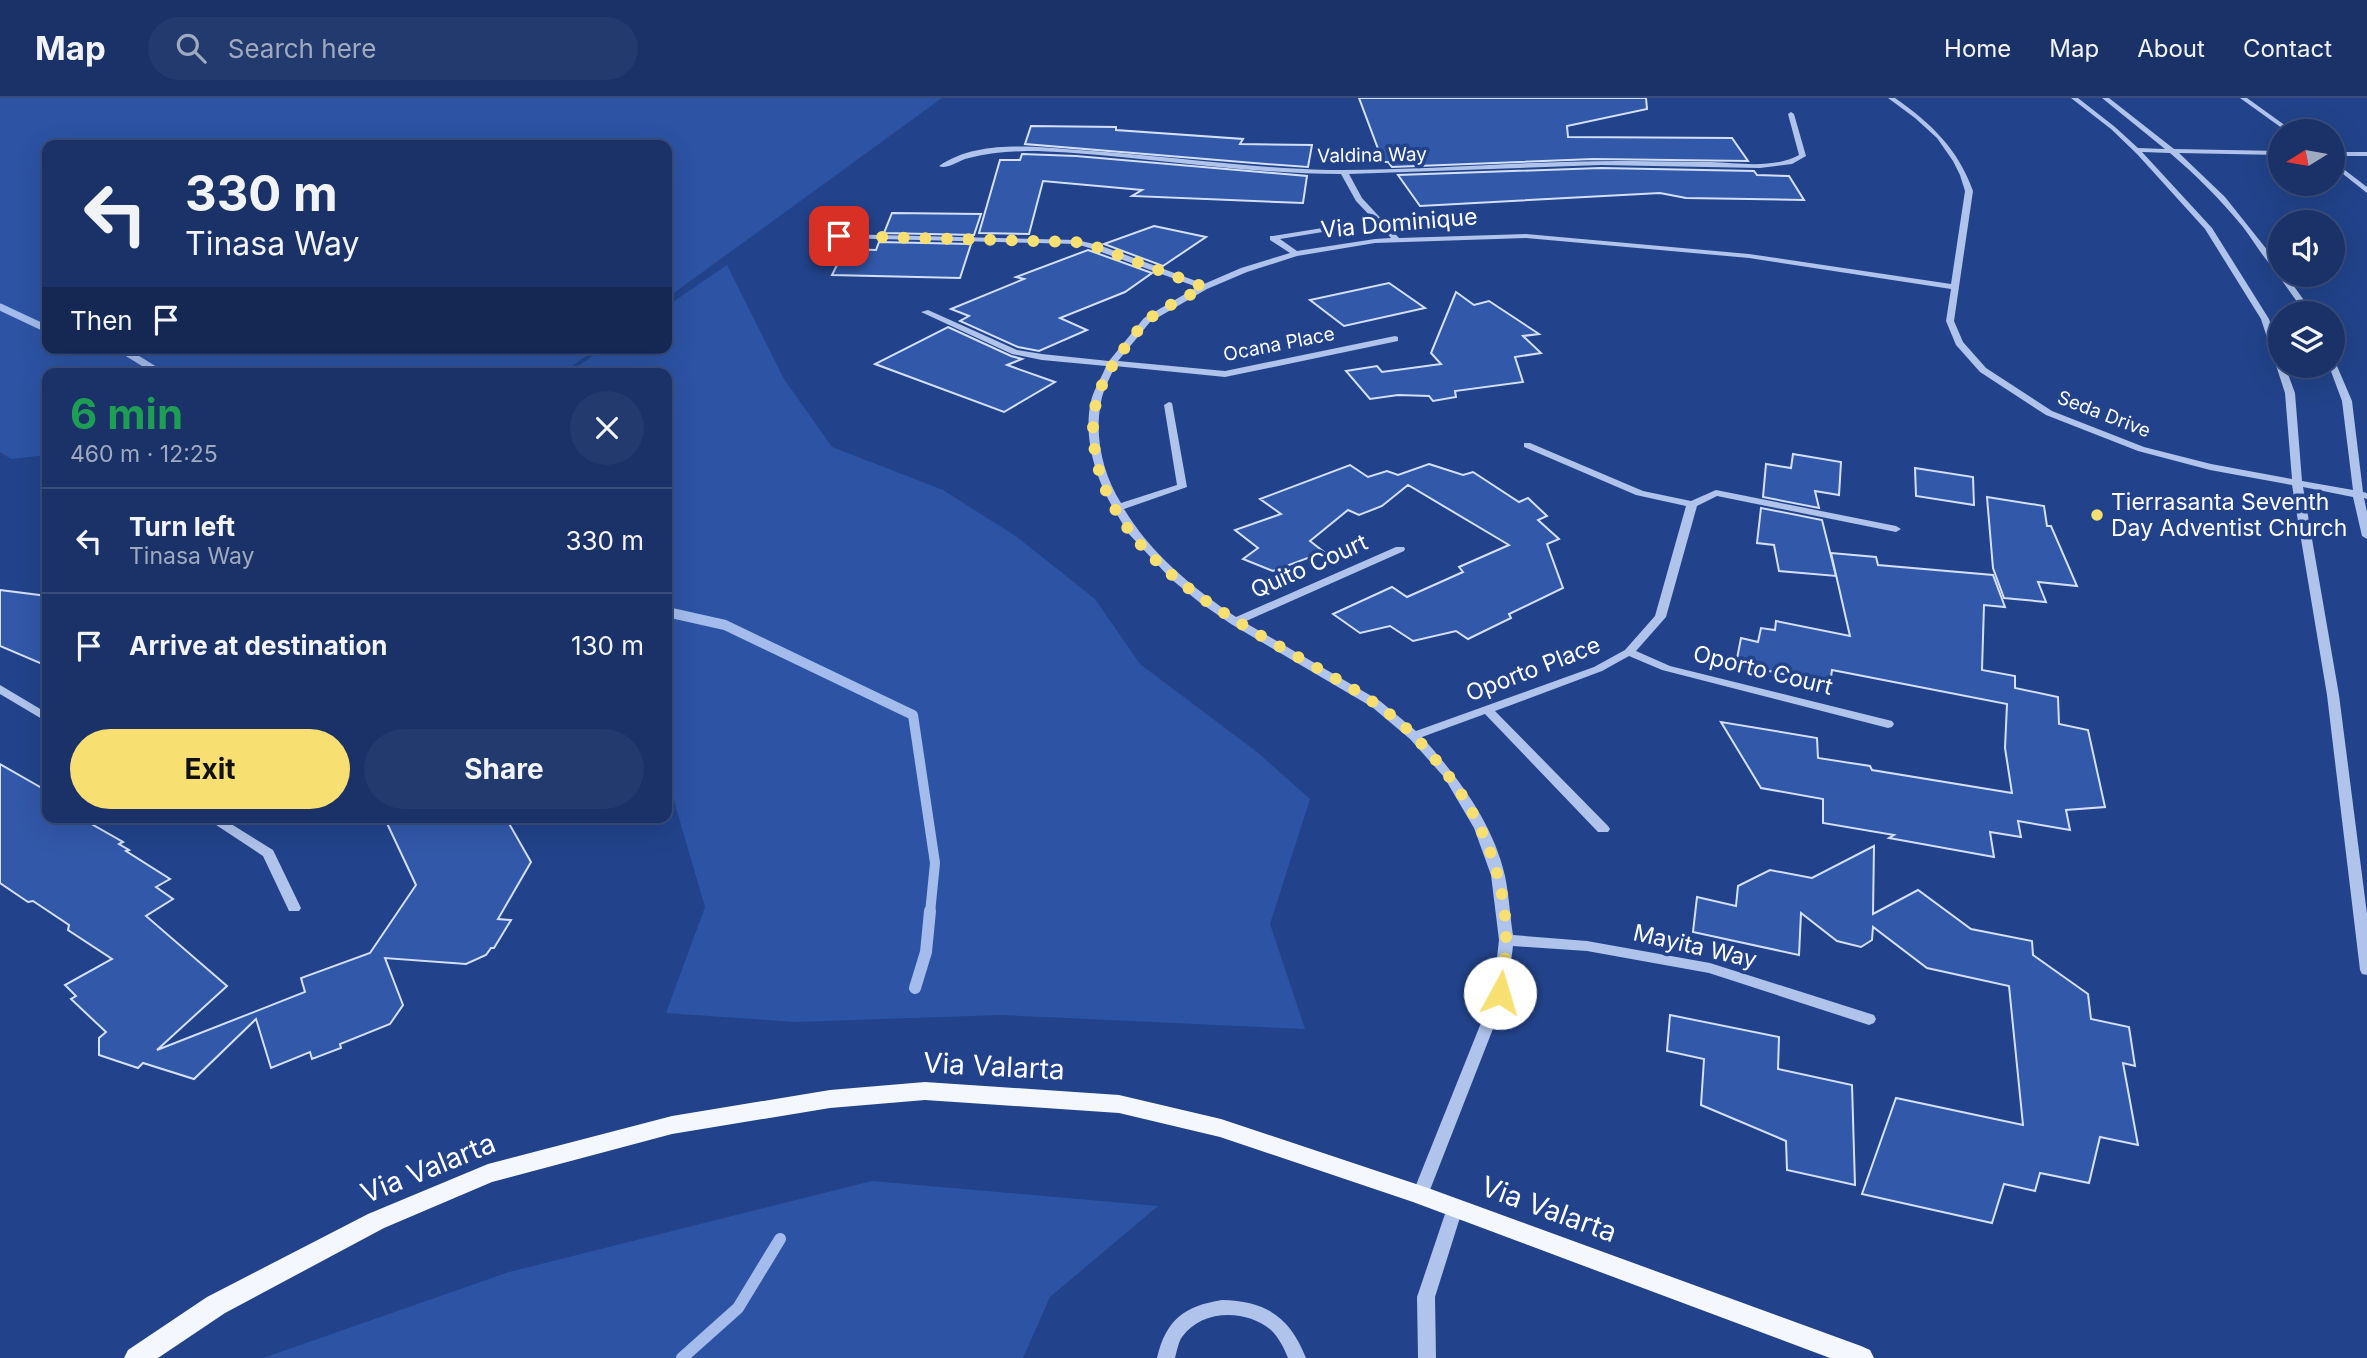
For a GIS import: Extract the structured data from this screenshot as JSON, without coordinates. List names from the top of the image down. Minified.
{"streets":{"main road":["Via Valarta"],"street":["Valdina Way","Via Dominique","Ocana Place","Seda Drive","Quito Court","Oporto Place","Oporto Court","Mayita Way"]},"crossings":[["Via Dominique","Ocana Place"],["Via Dominique","Seda Drive"],["Via Dominique","Quito Court"],["Via Dominique","Oporto Place"],["Via Dominique","Mayita Way"],["Via Dominique","Via Valarta"],["Oporto Place","Oporto Court"]],"places":["Tierrasanta Seventh Day Adventist Church"],"north":"left","page":{"header":"Map","search":"Search here","nav":["Home","Map","About","Contact"],"turn":["330 m","Tinasa Way"],"then":"Then","heading":["6 min","460 m · 12:25"],"list":[{"name":"Turn left","note":"Tinasa Way","value":"330 m"},{"name":"Arrive at destination","value":"130 m"}],"buttons":["Exit","Share"]}}
